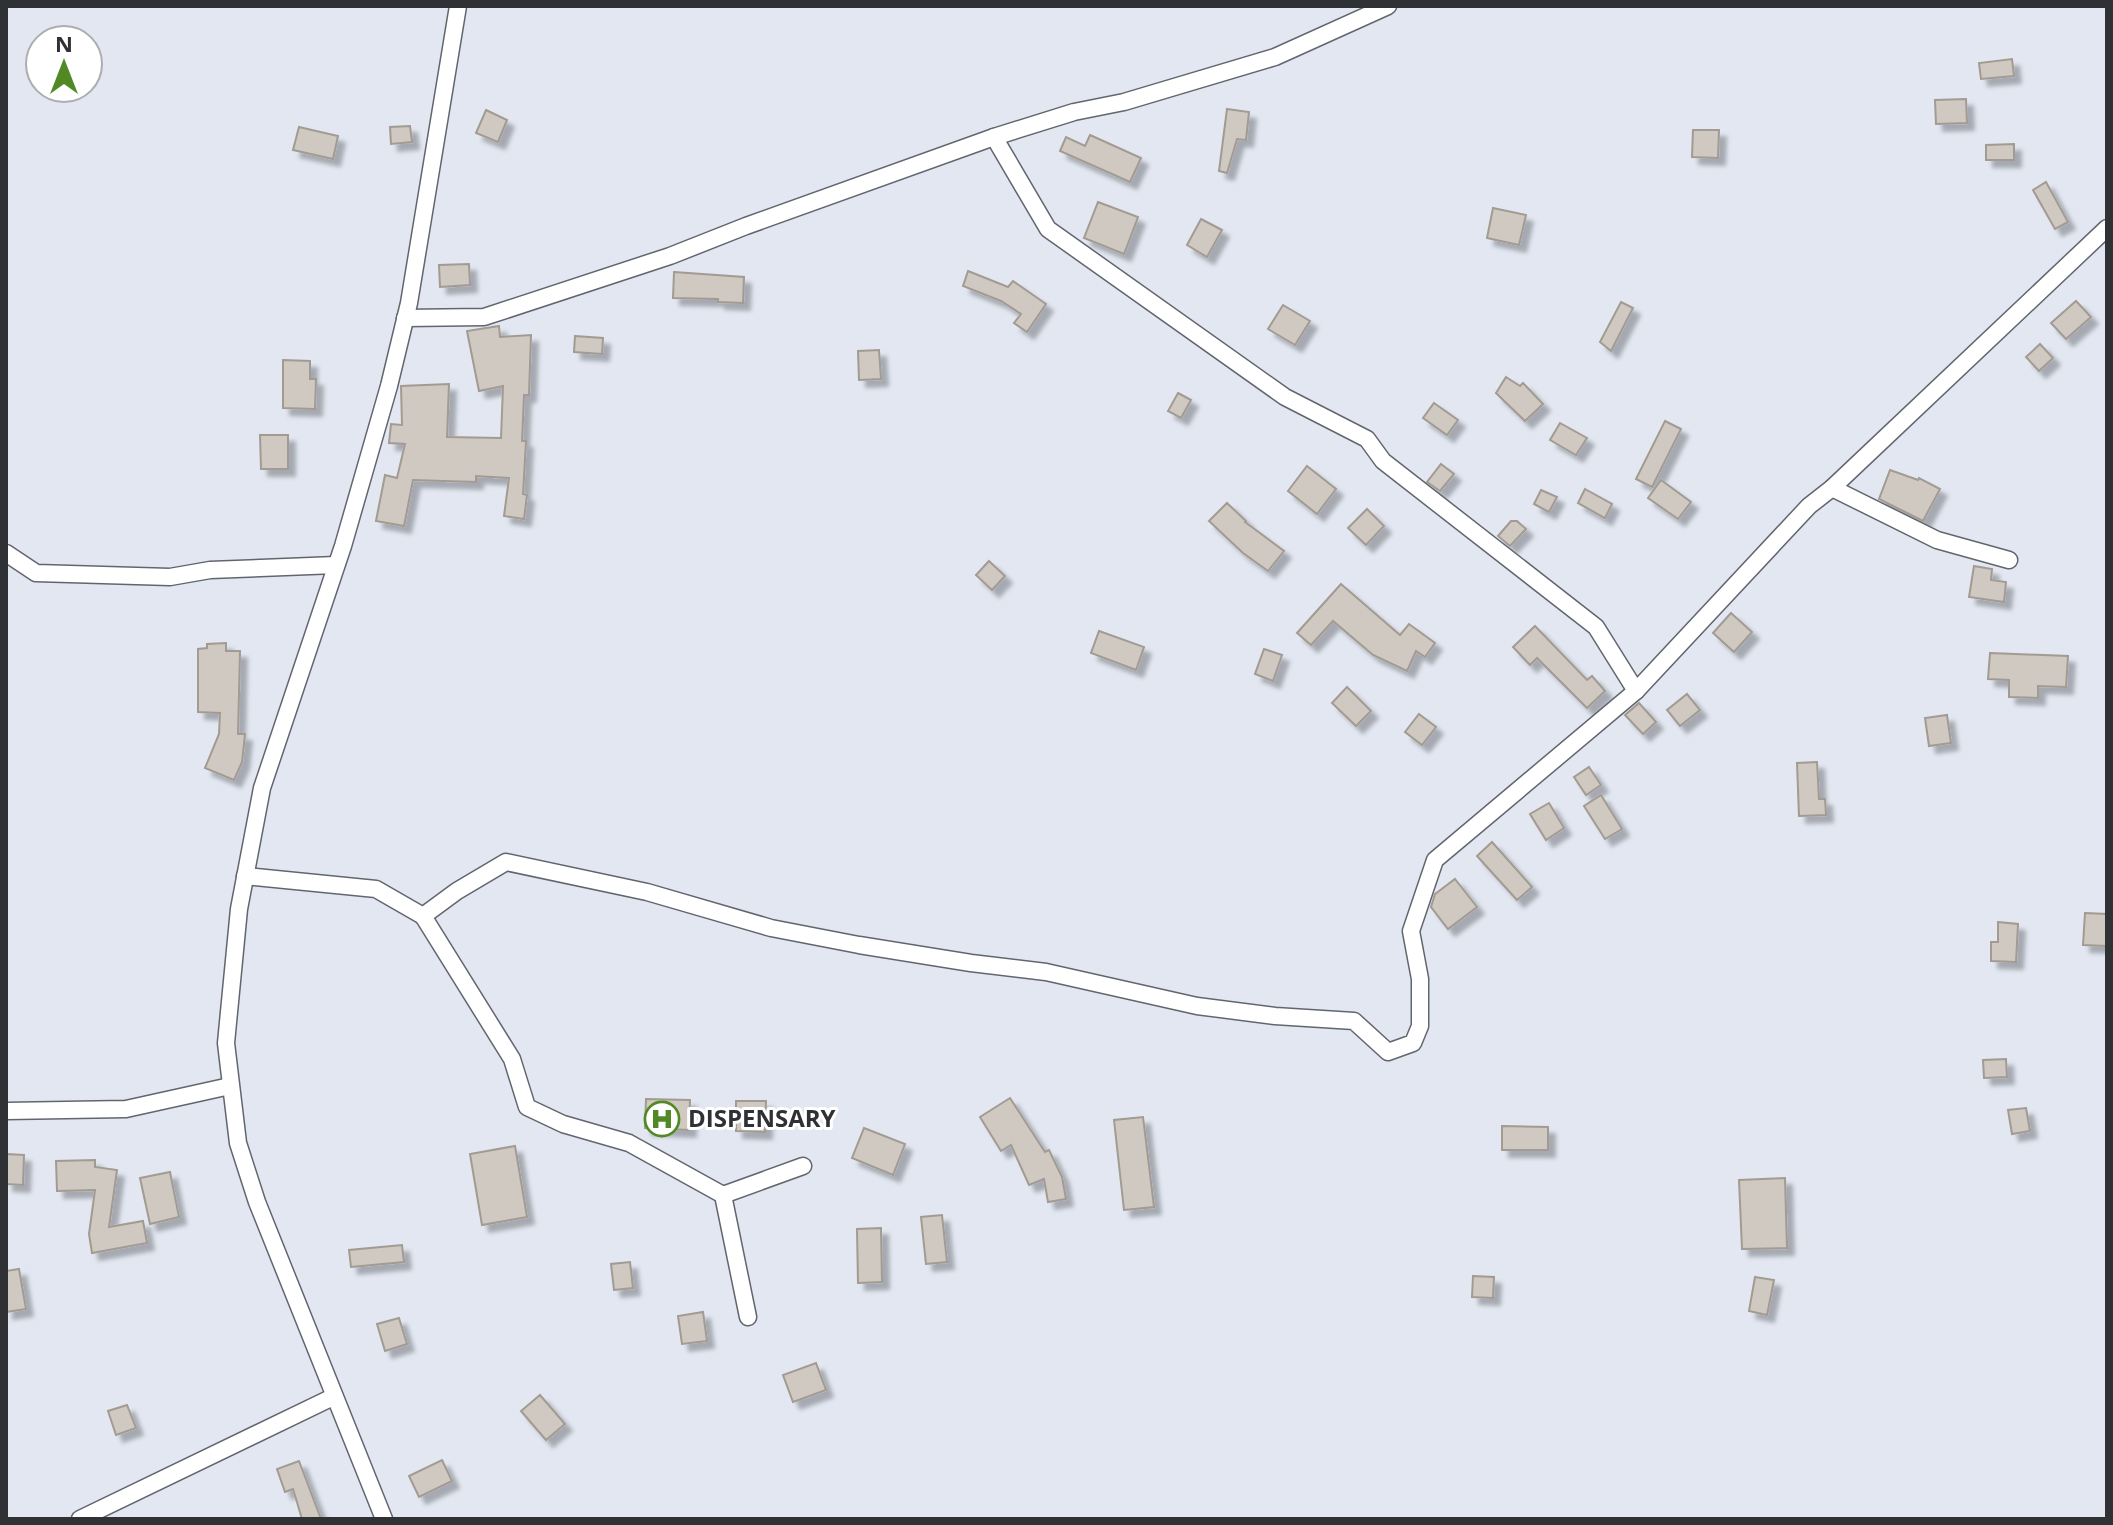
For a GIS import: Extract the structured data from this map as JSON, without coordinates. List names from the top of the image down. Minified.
{"places":{"hospital":["DISPENSARY"]},"north":"top"}
